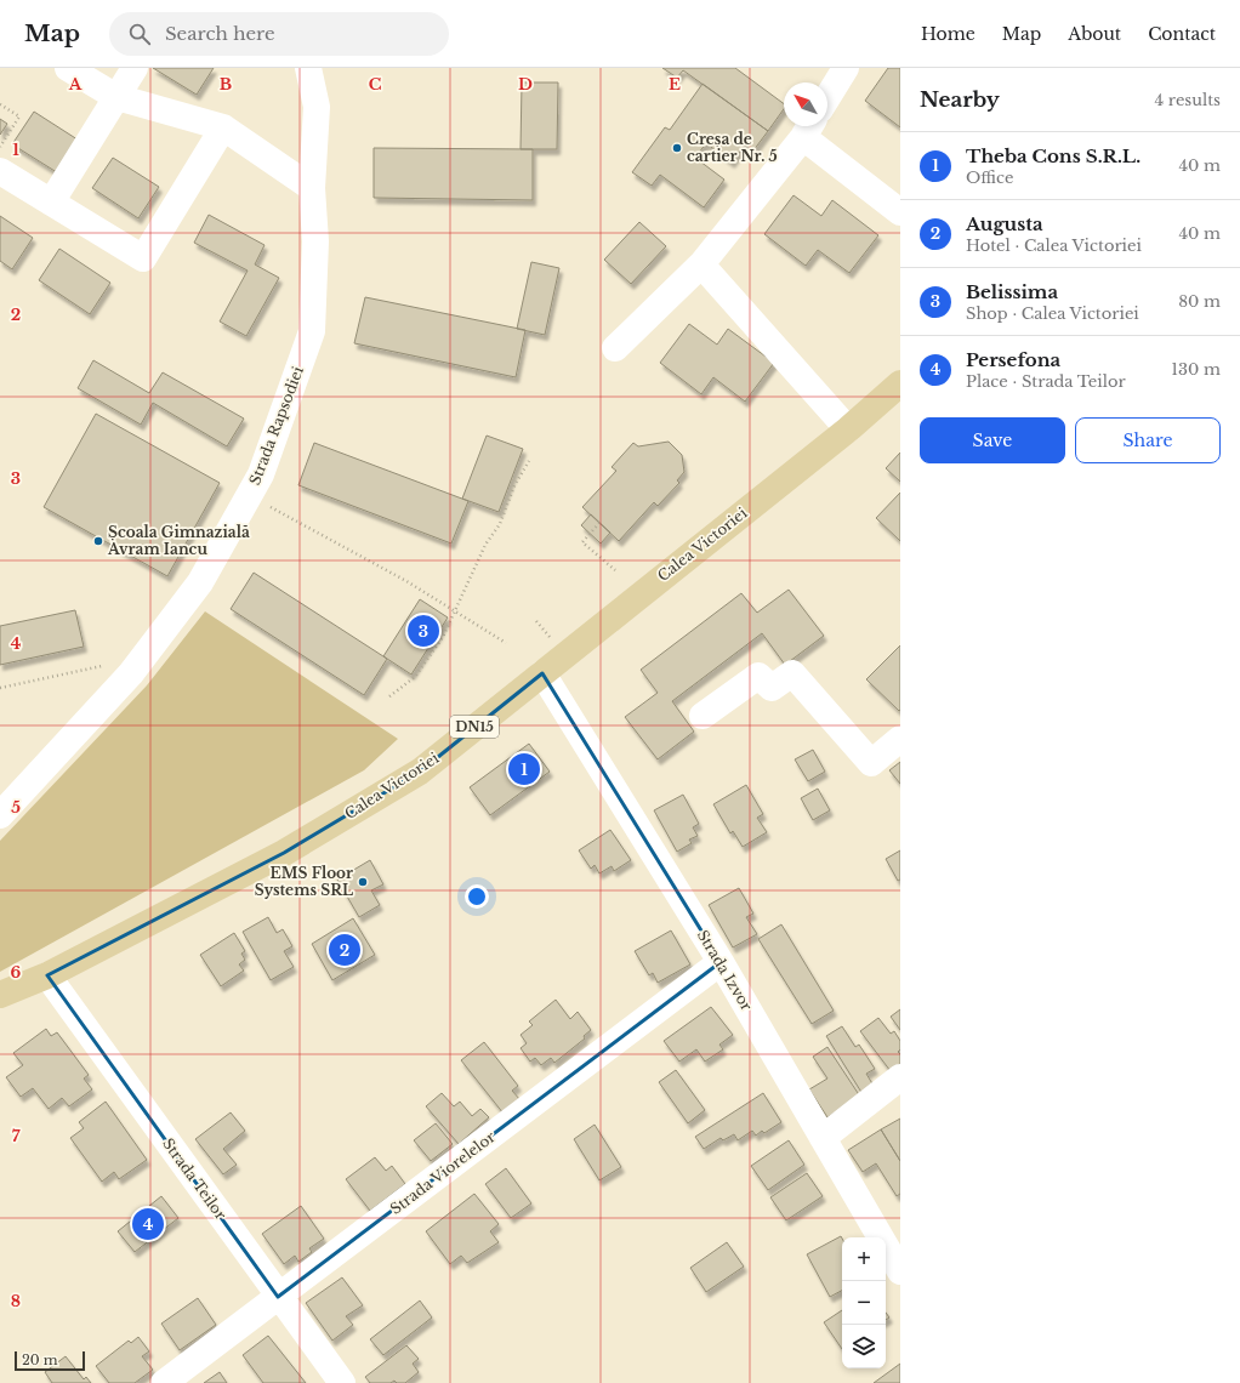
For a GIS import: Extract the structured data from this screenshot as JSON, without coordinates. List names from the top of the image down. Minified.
{"streets":{"main road":["Calea Victoriei","DN15"],"street":["Strada Rapsodiei","Strada Izvor","Strada Viorelelor","Strada Teilor"]},"crossings":[["Calea Victoriei","Strada Izvor"],["Calea Victoriei","Strada Teilor"],["Strada Izvor","Strada Viorelelor"],["Strada Viorelelor","Strada Teilor"]],"places":["Creșa de cartier Nr. 5","Școala Gimnazială Avram Iancu","EMS Floor Systems SRL"],"scale_bar":"20 m","north":"top left","page":{"header":"Map","search":"Search here","nav":["Home","Map","About","Contact"],"heading":["Nearby","4 results"],"list":[{"mark":"1","name":"Theba Cons S.R.L.","note":"Office","value":"40 m"},{"mark":"2","name":"Augusta","note":"Hotel · Calea Victoriei","value":"40 m"},{"mark":"3","name":"Belissima","note":"Shop · Calea Victoriei","value":"80 m"},{"mark":"4","name":"Persefona","note":"Place · Strada Teilor","value":"130 m"}],"buttons":["Save","Share"],"pins":["3","1","2","4"],"map_buttons":["+","−"],"scale":"20 m"},"grid":{"columns":["A","B","C","D","E"],"rows":["1","2","3","4","5","6","7","8"]}}
